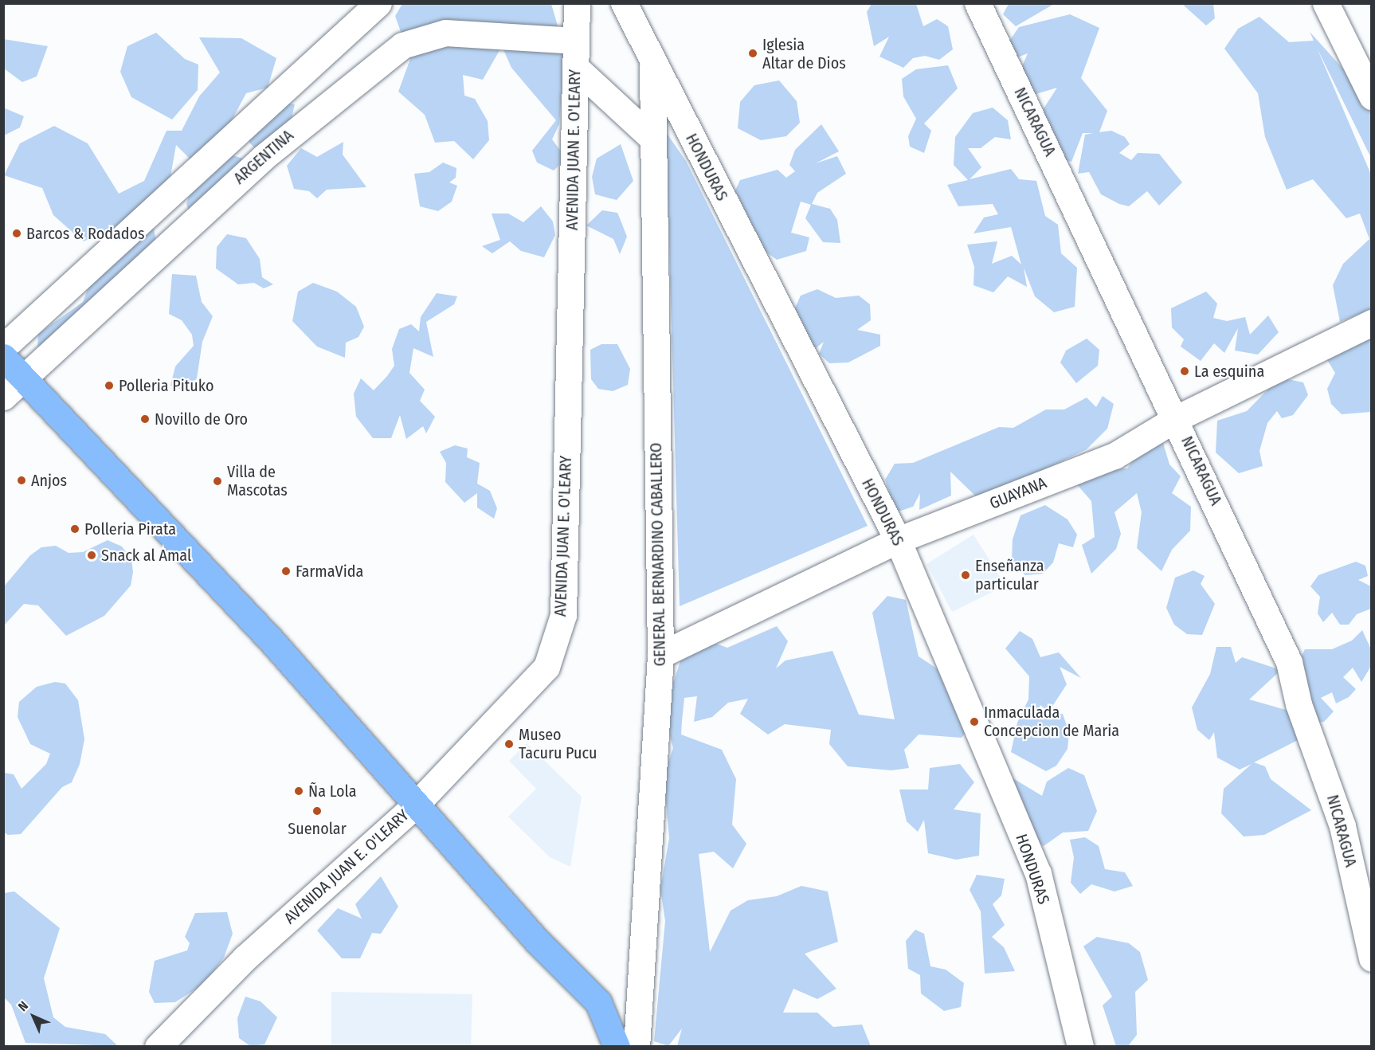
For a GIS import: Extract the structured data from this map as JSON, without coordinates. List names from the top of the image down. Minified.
{"streets":{"street":["NICARAGUA","AVENIDA JUAN E. O'LEARY","ARGENTINA","HONDURAS","GUAYANA","GENERAL BERNARDINO CABALLERO"]},"crossings":[["NICARAGUA","GUAYANA"],["AVENIDA JUAN E. O'LEARY","ARGENTINA"],["HONDURAS","GUAYANA"],["HONDURAS","GENERAL BERNARDINO CABALLERO"],["GUAYANA","GENERAL BERNARDINO CABALLERO"]],"places":["Iglesia Altar de Dios","Barcos & Rodados","La esquina","Polleria Pituko","Novillo de Oro","Anjos","Villa de Mascotas","Polleria Pirata","Snack al Amal","FarmaVida","Enseñanza particular","Inmaculada Concepcion de Maria","Museo Tacuru Pucu","Ña Lola","Suenolar"],"north":"top left"}
